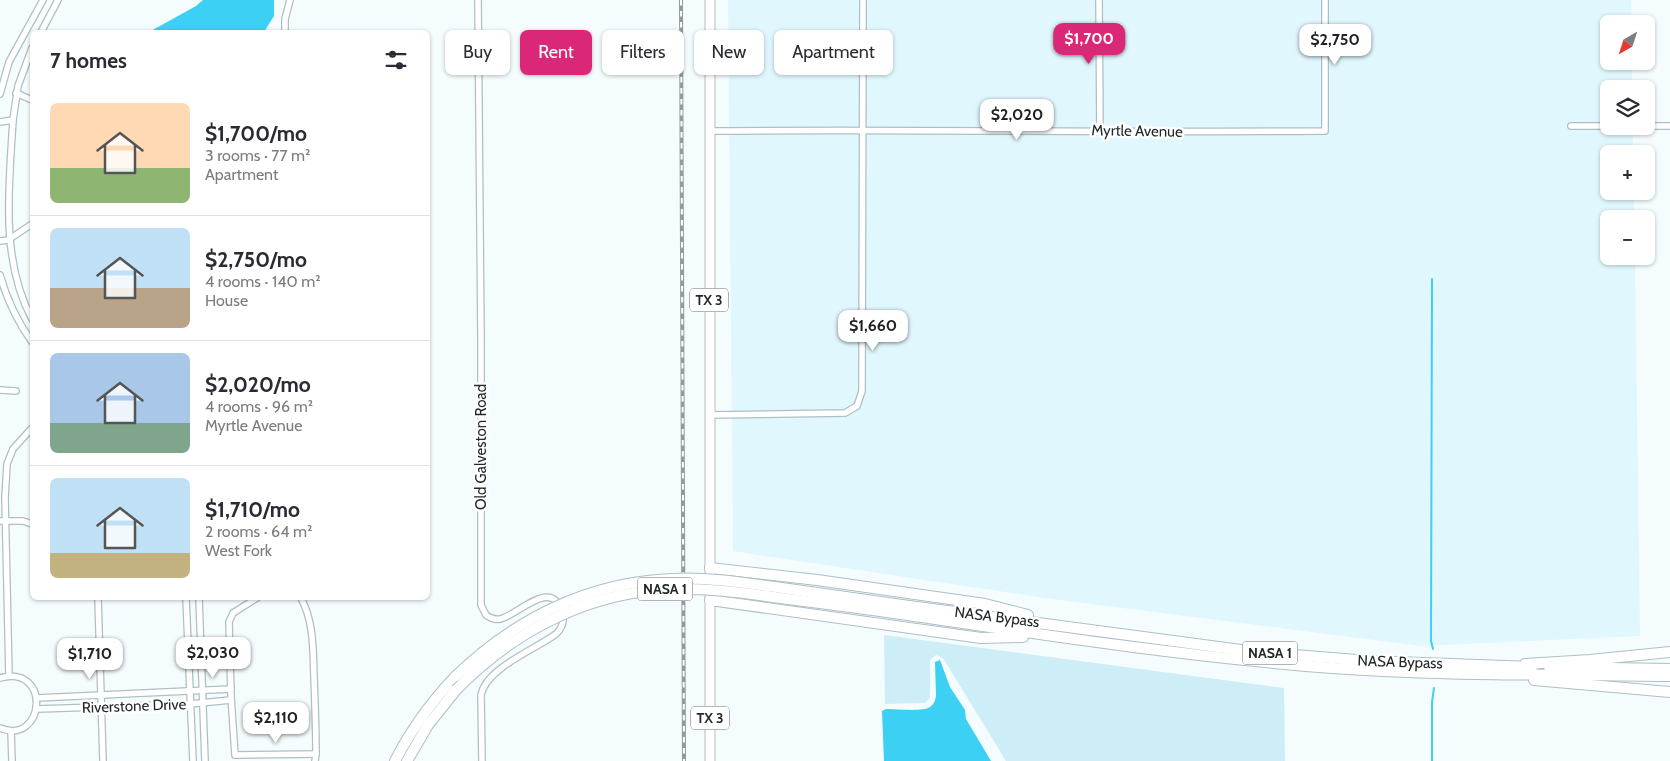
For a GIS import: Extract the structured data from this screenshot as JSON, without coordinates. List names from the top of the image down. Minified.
{"streets":{"highway":["NASA 1","NASA Bypass"],"main road":["TX 3"],"street":["Myrtle Avenue","Old Galveston Road","Riverstone Drive"]},"crossings":[["Myrtle Avenue","TX 3"]],"north":"bottom left","page":{"map_buttons":["+","−"],"price":["$1,700","$2,750","$2,020","$1,660","$2,030","$1,710","$2,110"],"chip":["Buy","Rent","Filters","New","Apartment"],"heading":"7 homes","list":[{"name":"$1,700/mo","note":"3 rooms · 77 m² · Apartment"},{"name":"$2,750/mo","note":"4 rooms · 140 m² · House"},{"name":"$2,020/mo","note":"4 rooms · 96 m² · Myrtle Avenue"},{"name":"$1,710/mo","note":"2 rooms · 64 m² · West Fork"}]}}
